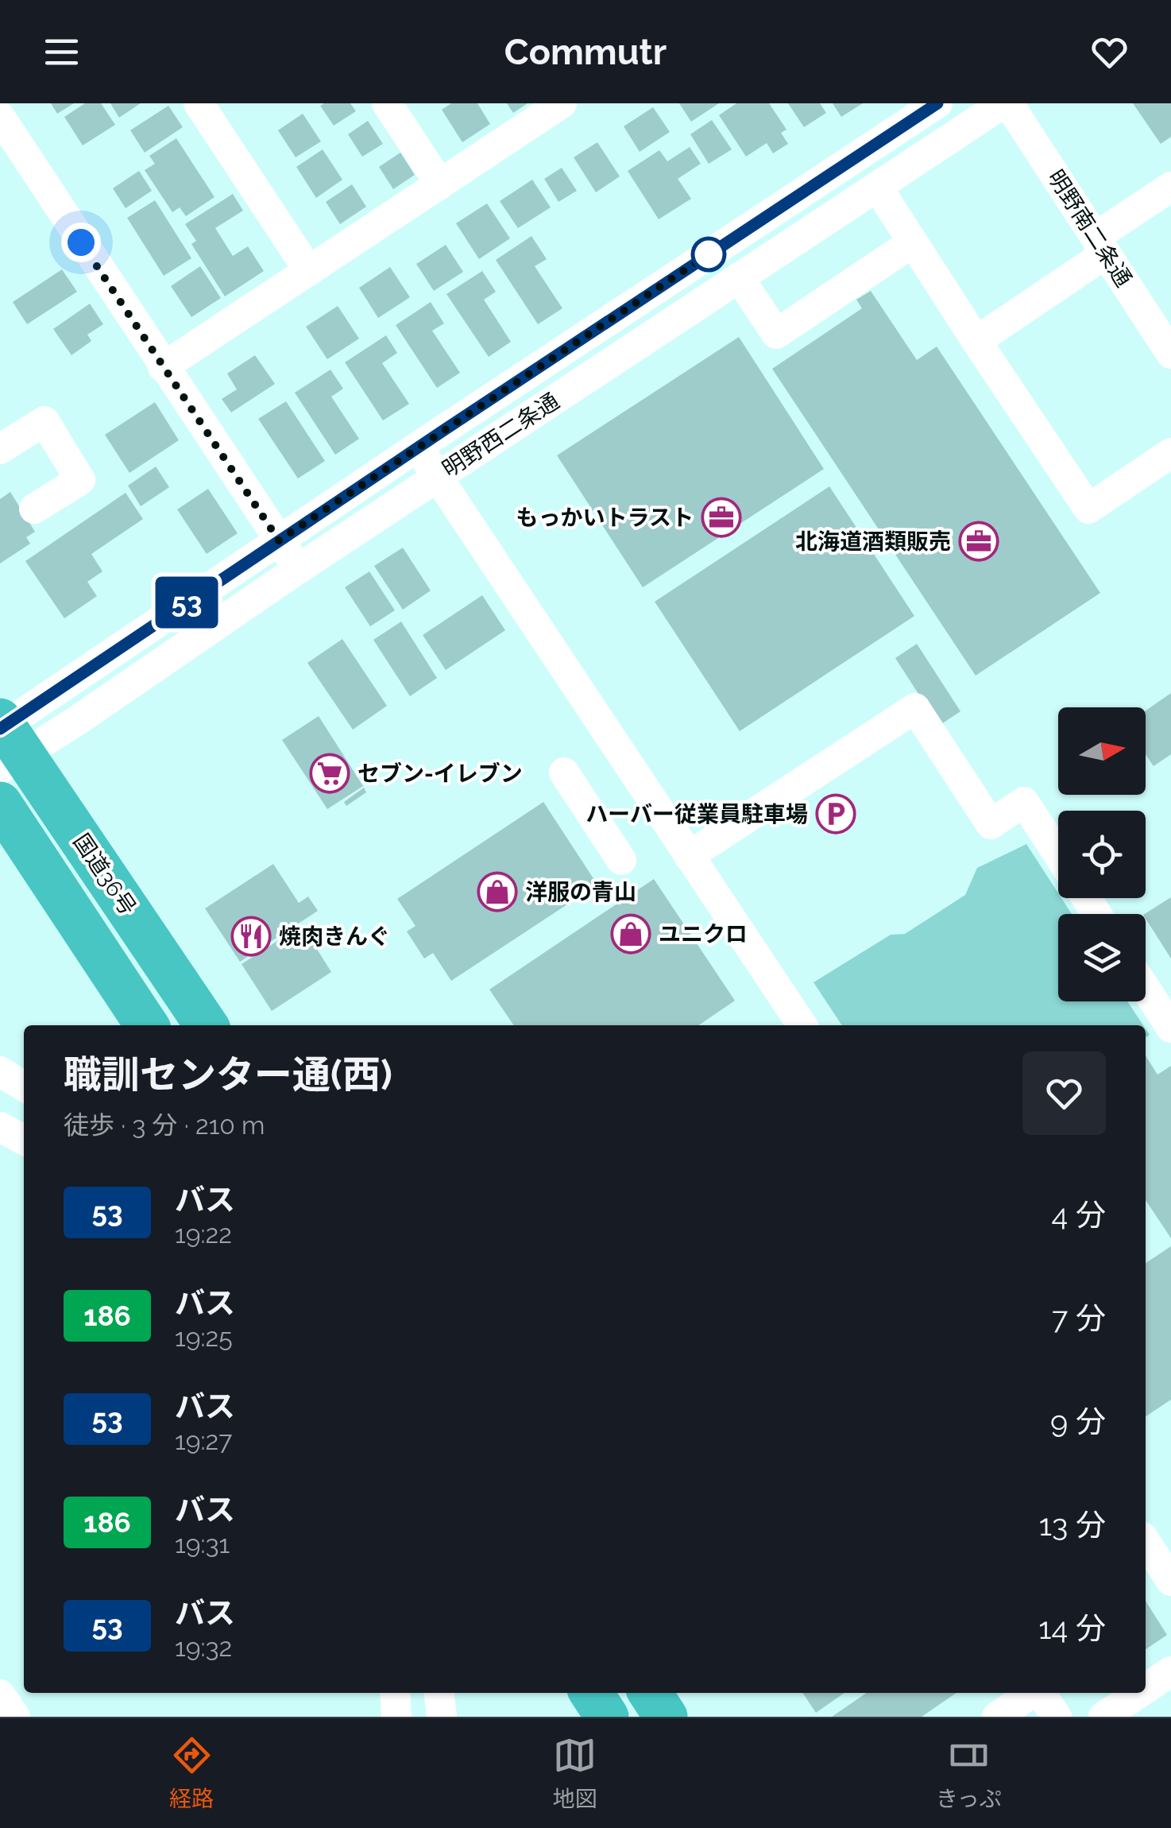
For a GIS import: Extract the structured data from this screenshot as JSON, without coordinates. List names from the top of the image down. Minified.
{"streets":{"highway":["国道36号"],"street":["明野南二条通","明野西二条通"]},"crossings":[["明野南二条通","明野西二条通"],["明野西二条通","国道36号"]],"places":{"office":["もっかいトラスト","北海道酒類販売"],"supermarket":["セブン-イレブン"],"parking":["ハーバー従業員駐車場"],"shop":["洋服の青山","ユニクロ"],"restaurant":["焼肉きんぐ"]},"lines":["bus line 53"],"north":"right","page":{"header":"Commutr","on_map":"53","heading":["職訓センター通(西)","徒歩 · 3 分 · 210 m"],"list":[{"mark":"53","name":"バス","note":"19:22","value":"4 分"},{"mark":"186","name":"バス","note":"19:25","value":"7 分"},{"mark":"53","name":"バス","note":"19:27","value":"9 分"},{"mark":"186","name":"バス","note":"19:31","value":"13 分"},{"mark":"53","name":"バス","note":"19:32","value":"14 分"}],"tabs":["経路","地図","きっぷ"]}}
